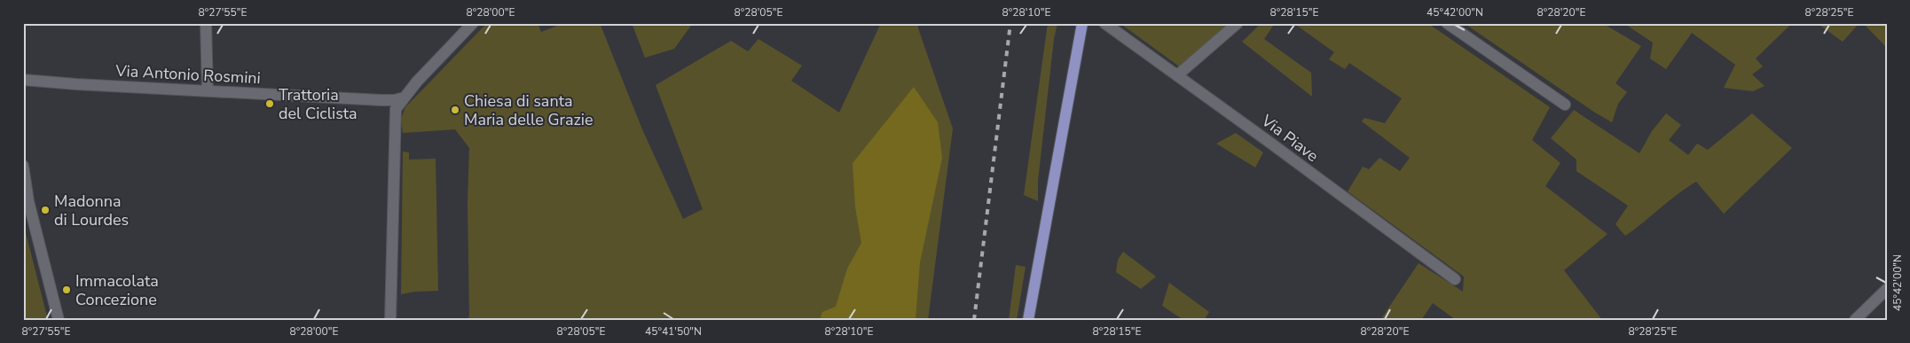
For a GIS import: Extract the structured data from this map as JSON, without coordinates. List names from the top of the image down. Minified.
{"streets":{"street":["Via Antonio Rosmini","Via Piave"]},"places":["Trattoria del Ciclista","Chiesa di santa Maria delle Grazie","Madonna di Lourdes","Immacolata Concezione"],"coordinates":["8°27'55\"E","8°28'00\"E","8°28'05\"E","8°28'10\"E","8°28'15\"E","45°42'00\"N","8°28'20\"E","8°28'25\"E","45°41'50\"N"]}
